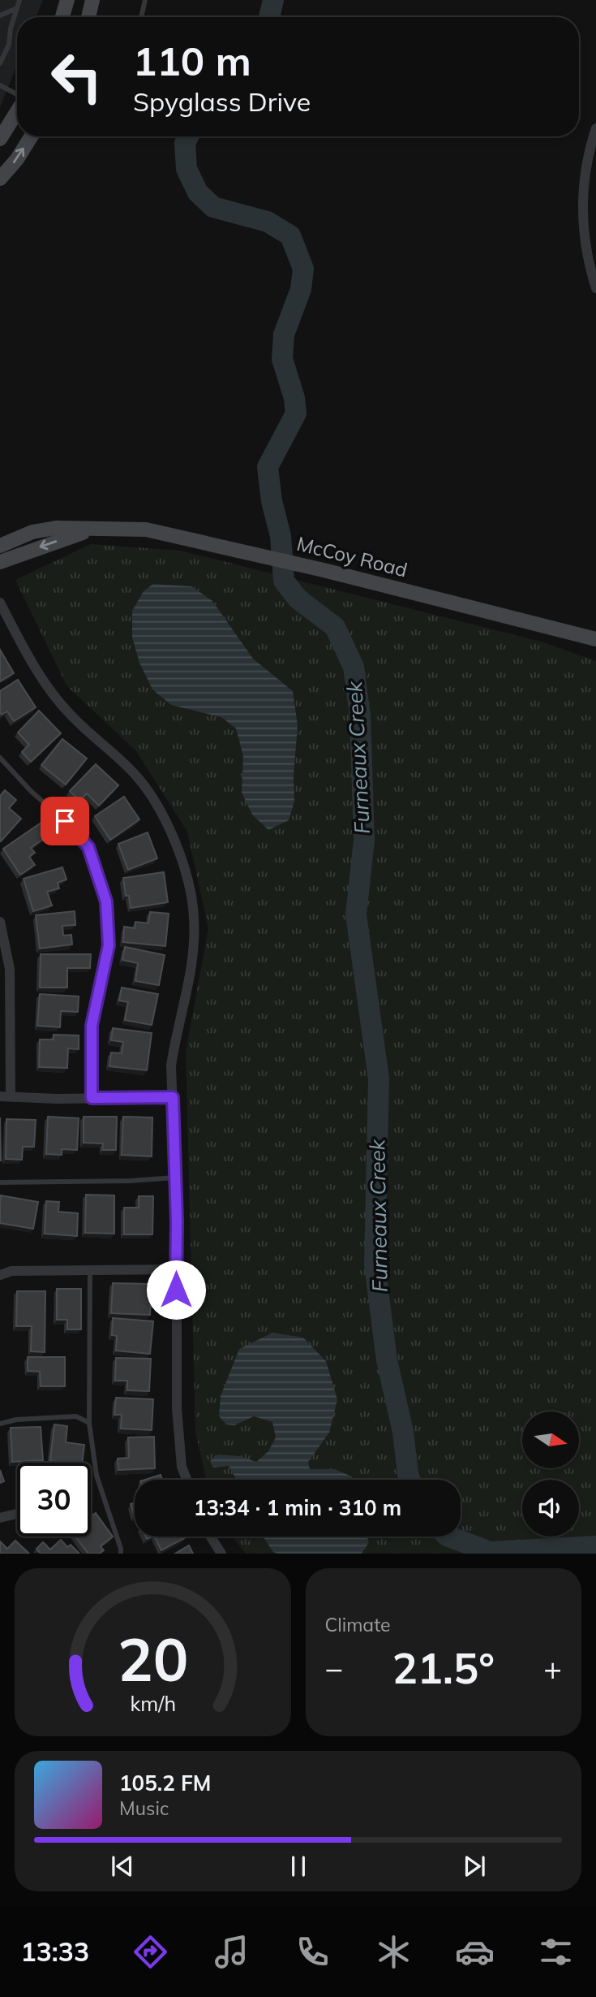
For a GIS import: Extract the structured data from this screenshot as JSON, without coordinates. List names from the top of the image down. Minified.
{"streets":{"street":["McCoy Road"]},"water":["Furneaux Creek"],"north":"right","page":{"turn":["110 m","Spyglass Drive"],"limit":"30","trip":"13:34 · 1 min · 310 m","tile":"Climate","heat":["−","21.5°","+"],"song":["105.2 FM","Music"],"tabs":"13:33","gauge":["20","km/h"]}}
